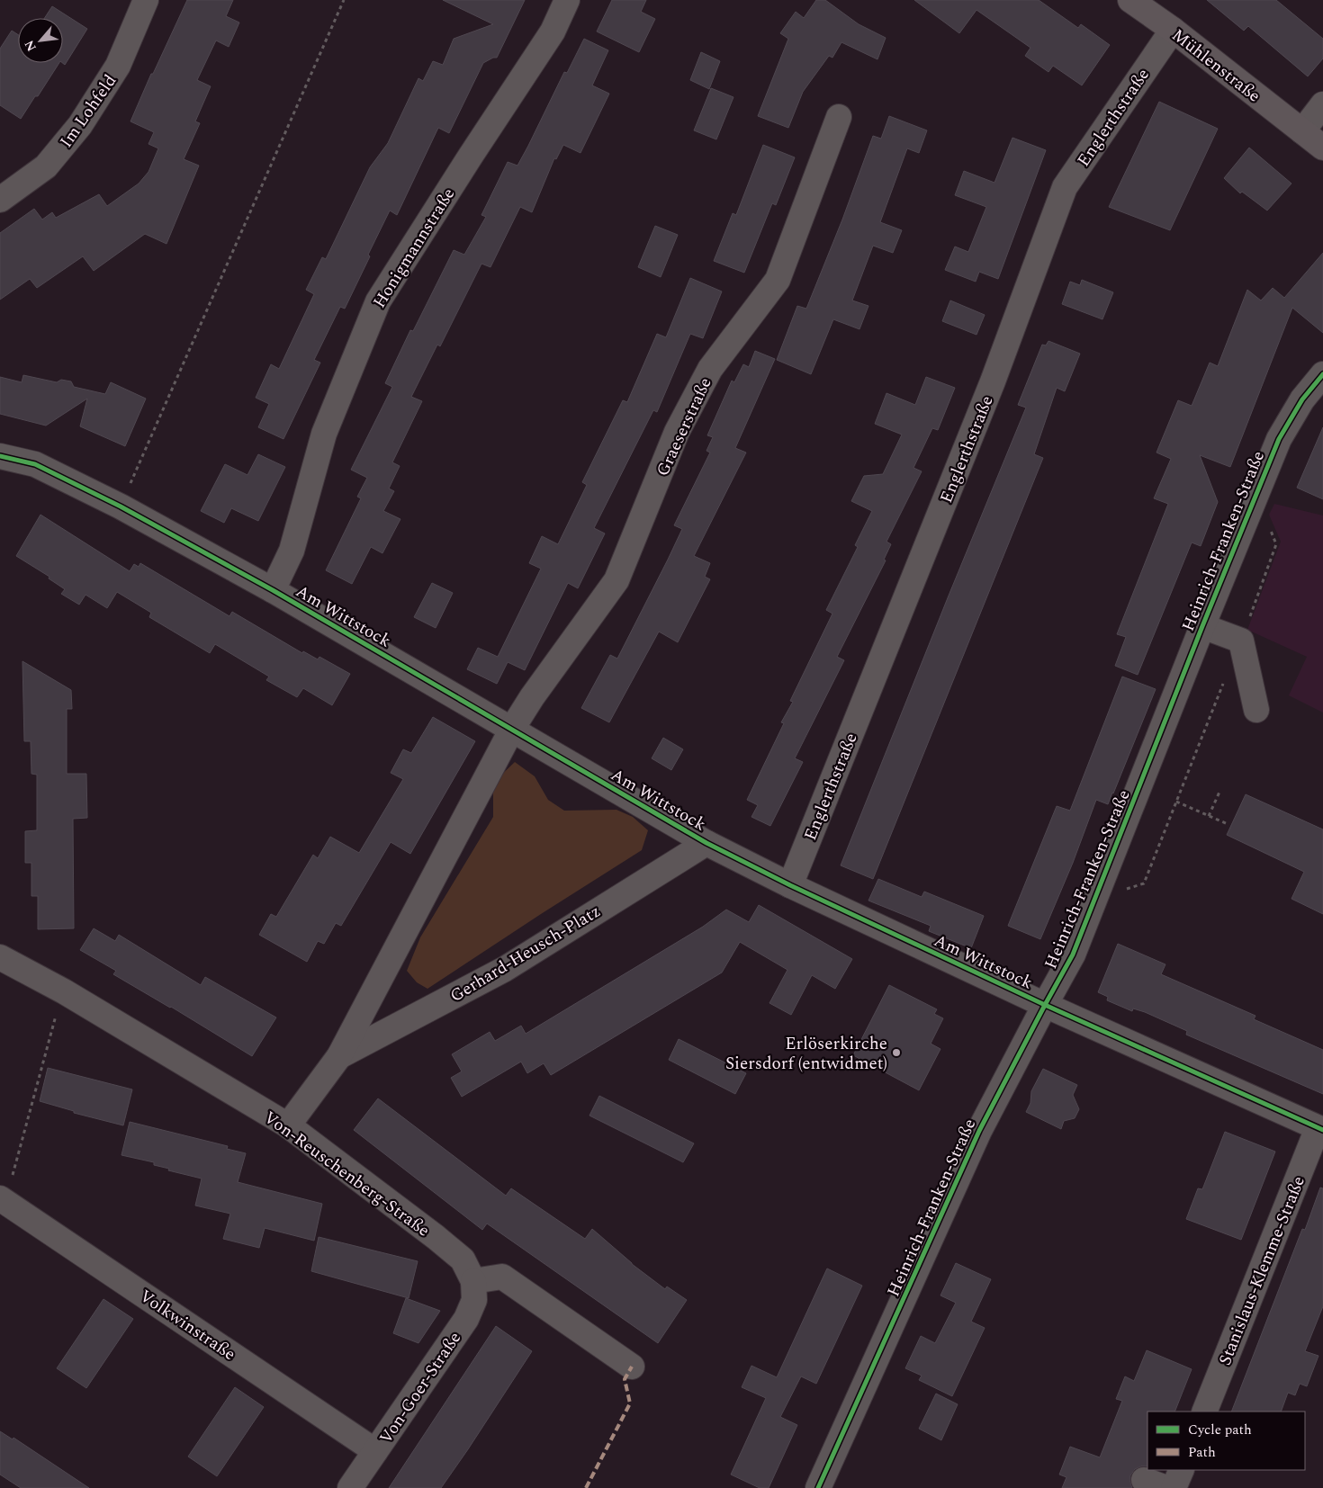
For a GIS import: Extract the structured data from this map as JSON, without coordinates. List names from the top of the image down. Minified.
{"streets":{"main road":["Mühlenstraße"],"street":["Im Lohfeld","Englerthstraße","Honigmannstraße","Graeserstraße","Heinrich-Franken-Straße","Am Wittstock","Gerhard-Heusch-Platz","Von-Reuschenberg-Straße","Stanislaus-Klemme-Straße","Volkwinstraße","Von-Goer-Straße"]},"crossings":[["Mühlenstraße","Englerthstraße"],["Englerthstraße","Am Wittstock"],["Honigmannstraße","Am Wittstock"],["Graeserstraße","Am Wittstock"],["Graeserstraße","Gerhard-Heusch-Platz"],["Heinrich-Franken-Straße","Am Wittstock"],["Am Wittstock","Gerhard-Heusch-Platz"],["Am Wittstock","Stanislaus-Klemme-Straße"],["Gerhard-Heusch-Platz","Von-Reuschenberg-Straße"],["Von-Reuschenberg-Straße","Von-Goer-Straße"],["Volkwinstraße","Von-Goer-Straße"]],"places":["Erlöserkirche Siersdorf (entwidmet)"],"legend":["Cycle path","Path"],"north":"bottom left"}
